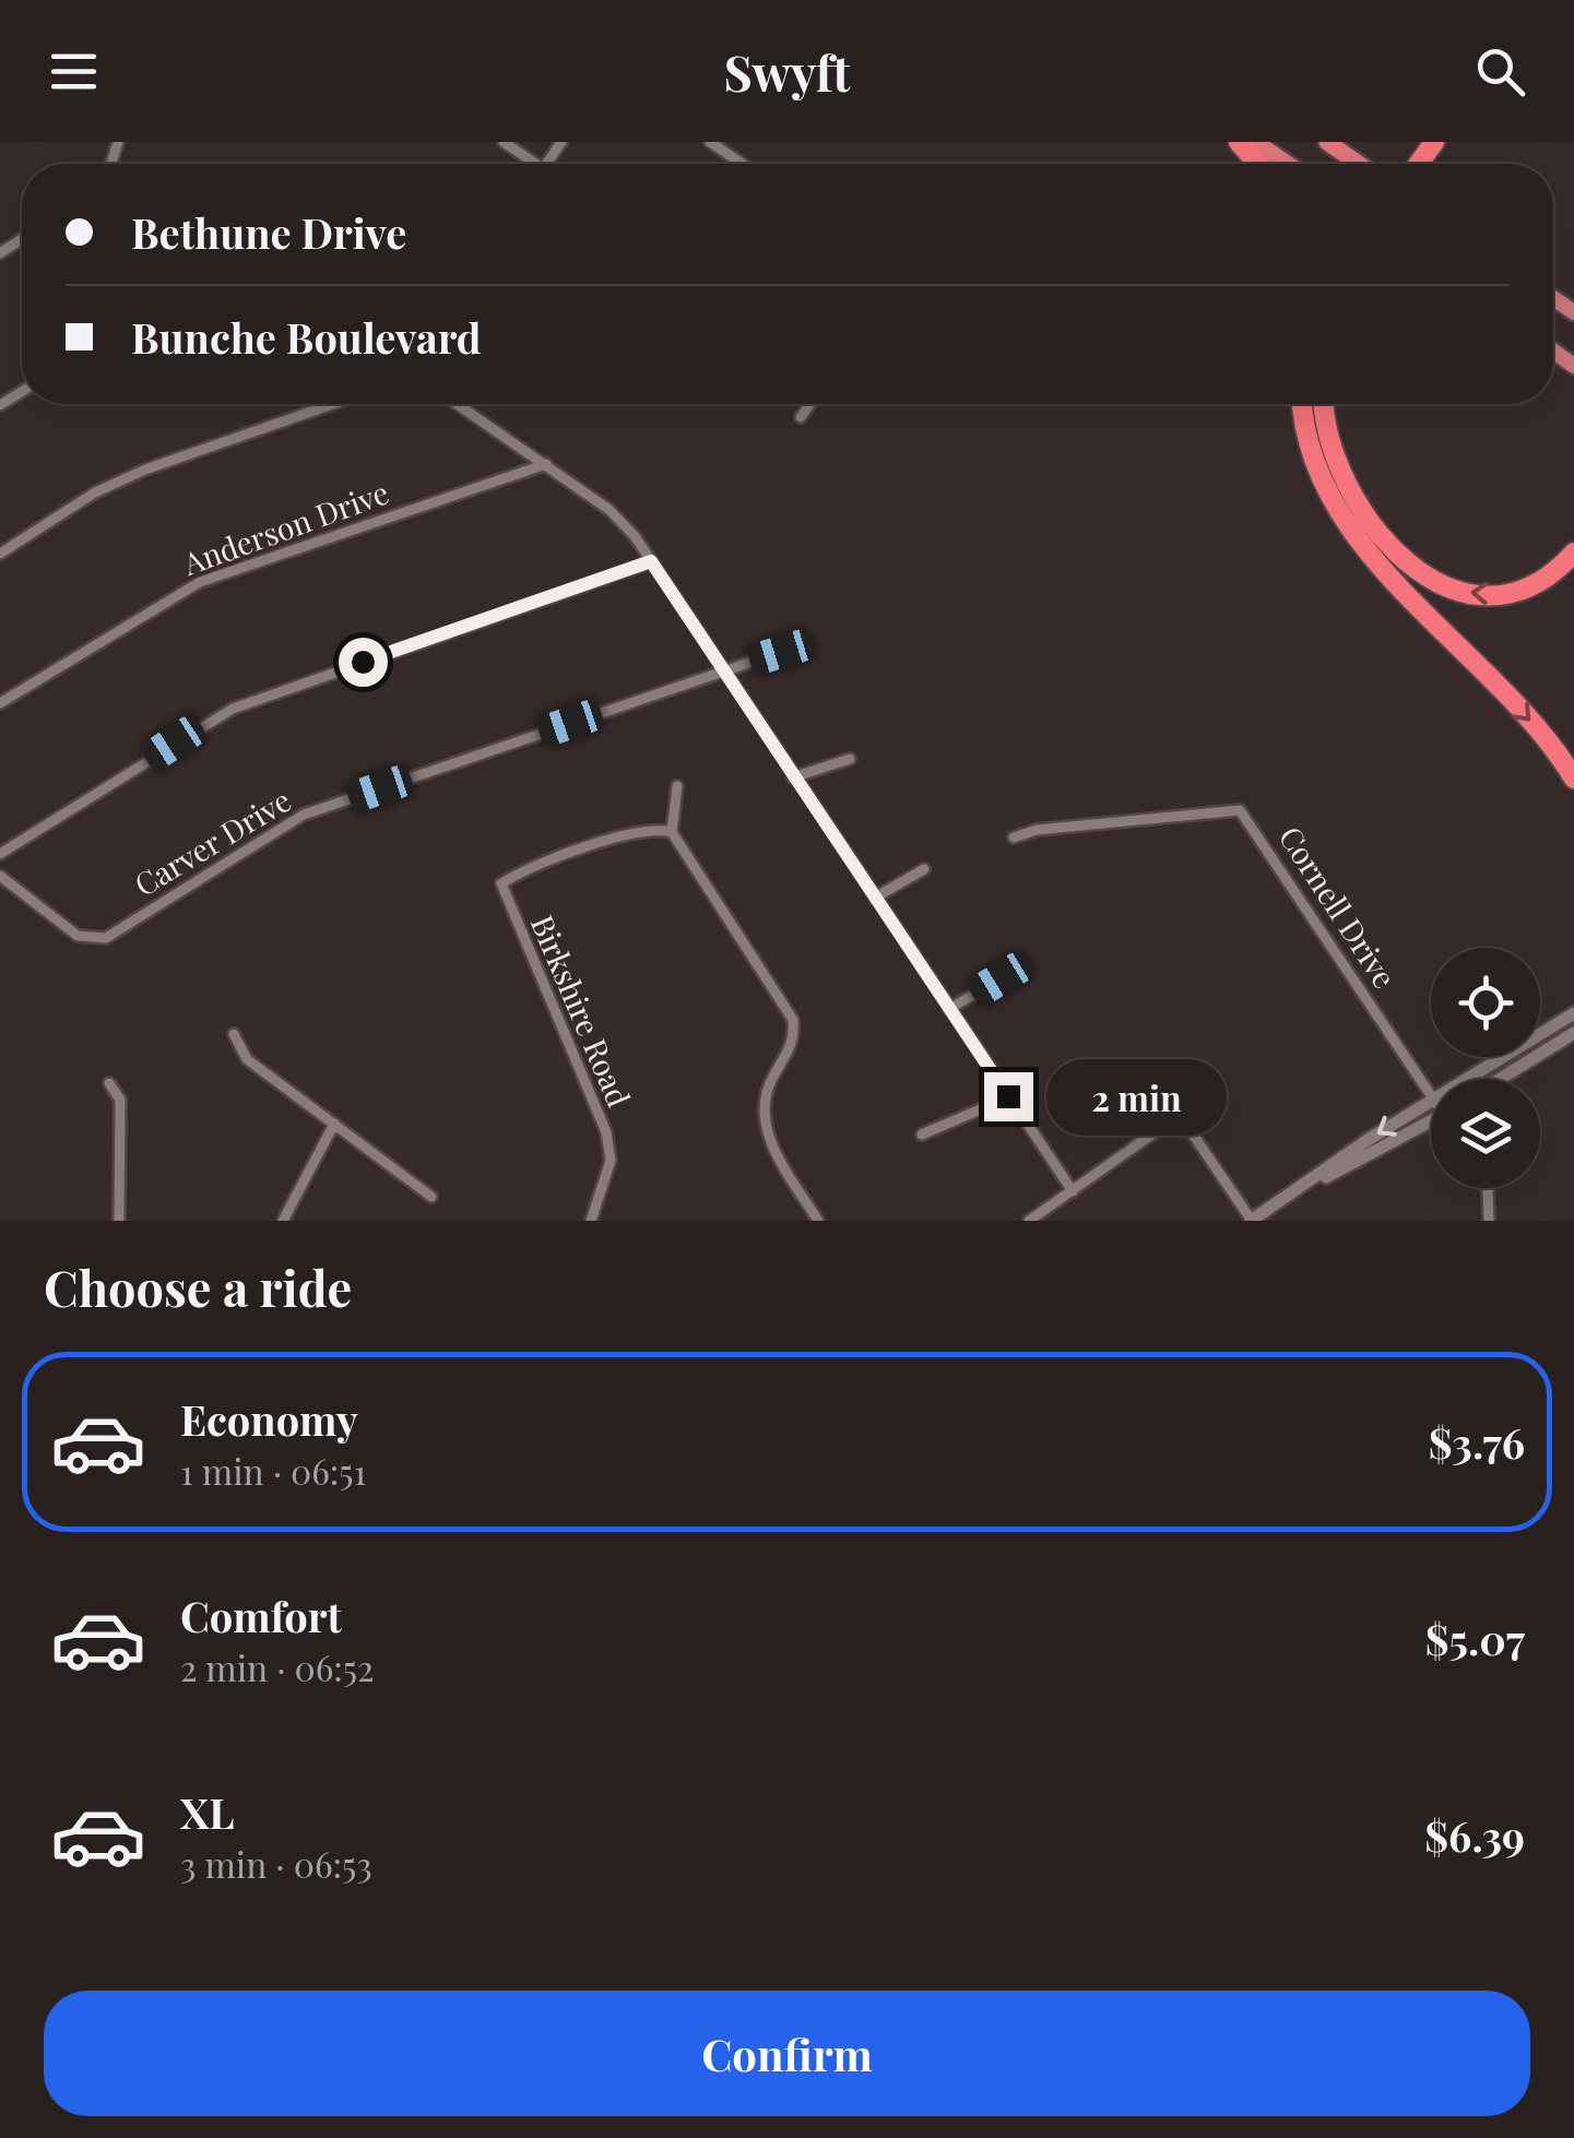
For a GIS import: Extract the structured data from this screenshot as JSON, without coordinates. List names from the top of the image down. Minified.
{"streets":{"street":["Anderson Drive","Carver Drive","Cornell Drive","Birkshire Road"]},"page":{"header":"Swyft","banner":["Bethune Drive","Bunche Boulevard"],"bubble":"2 min","heading":"Choose a ride","list":[{"name":"Economy","note":"1 min · 06:51","value":"$3.76"},{"name":"Comfort","note":"2 min · 06:52","value":"$5.07"},{"name":"XL","note":"3 min · 06:53","value":"$6.39"}],"buttons":"Confirm"}}
